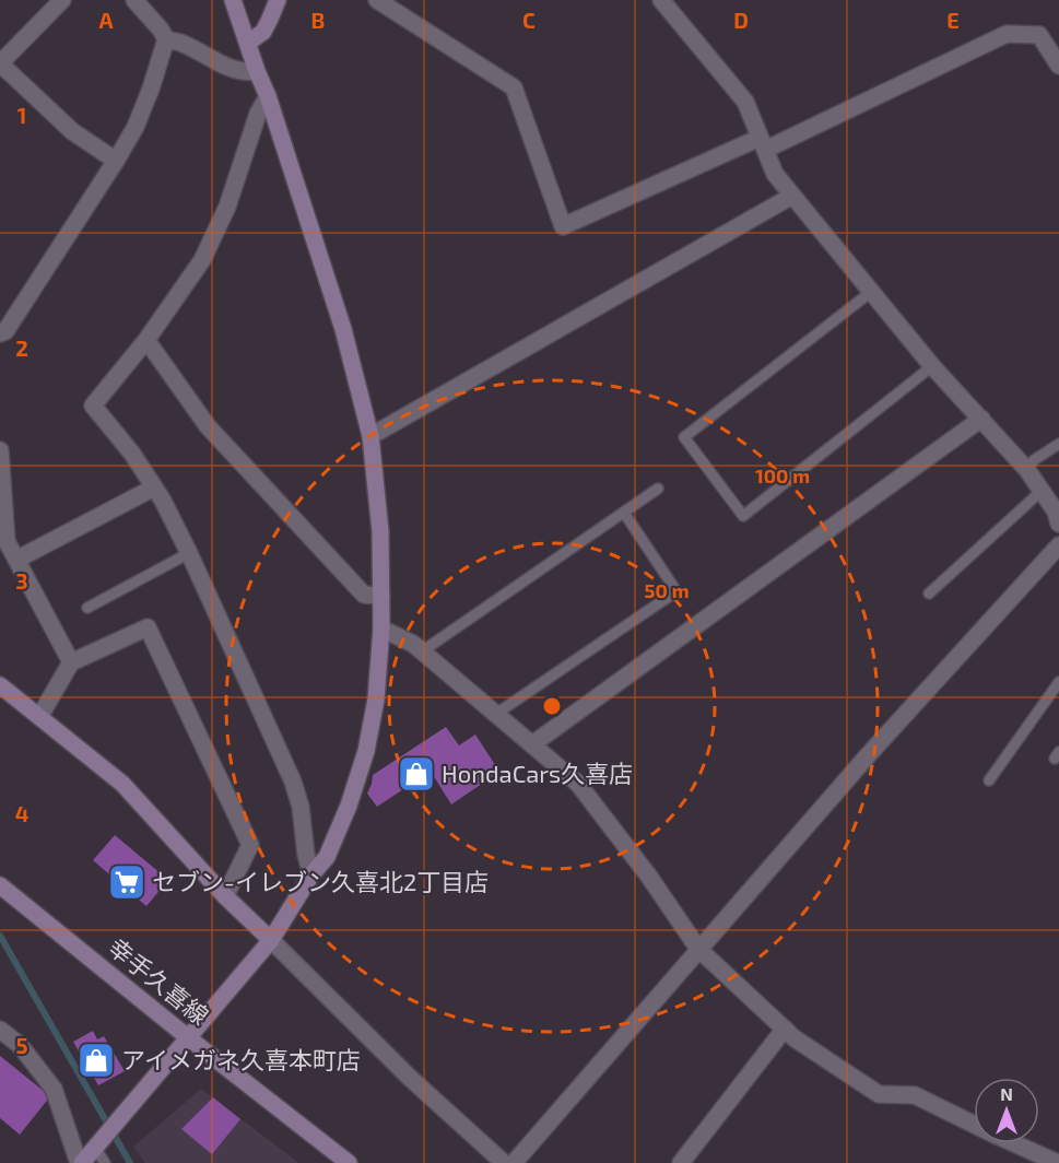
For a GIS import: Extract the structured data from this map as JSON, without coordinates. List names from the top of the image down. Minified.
{"streets":{"street":["幸手久喜線"]},"places":{"shop":["HondaCars久喜店","アイメガネ久喜本町店"],"supermarket":["セブン-イレブン久喜北2丁目店"]},"north":"top","grid":{"columns":["A","B","C","D","E"],"rows":["1","2","3","4","5"]},"rings":["100 m","50 m"]}
